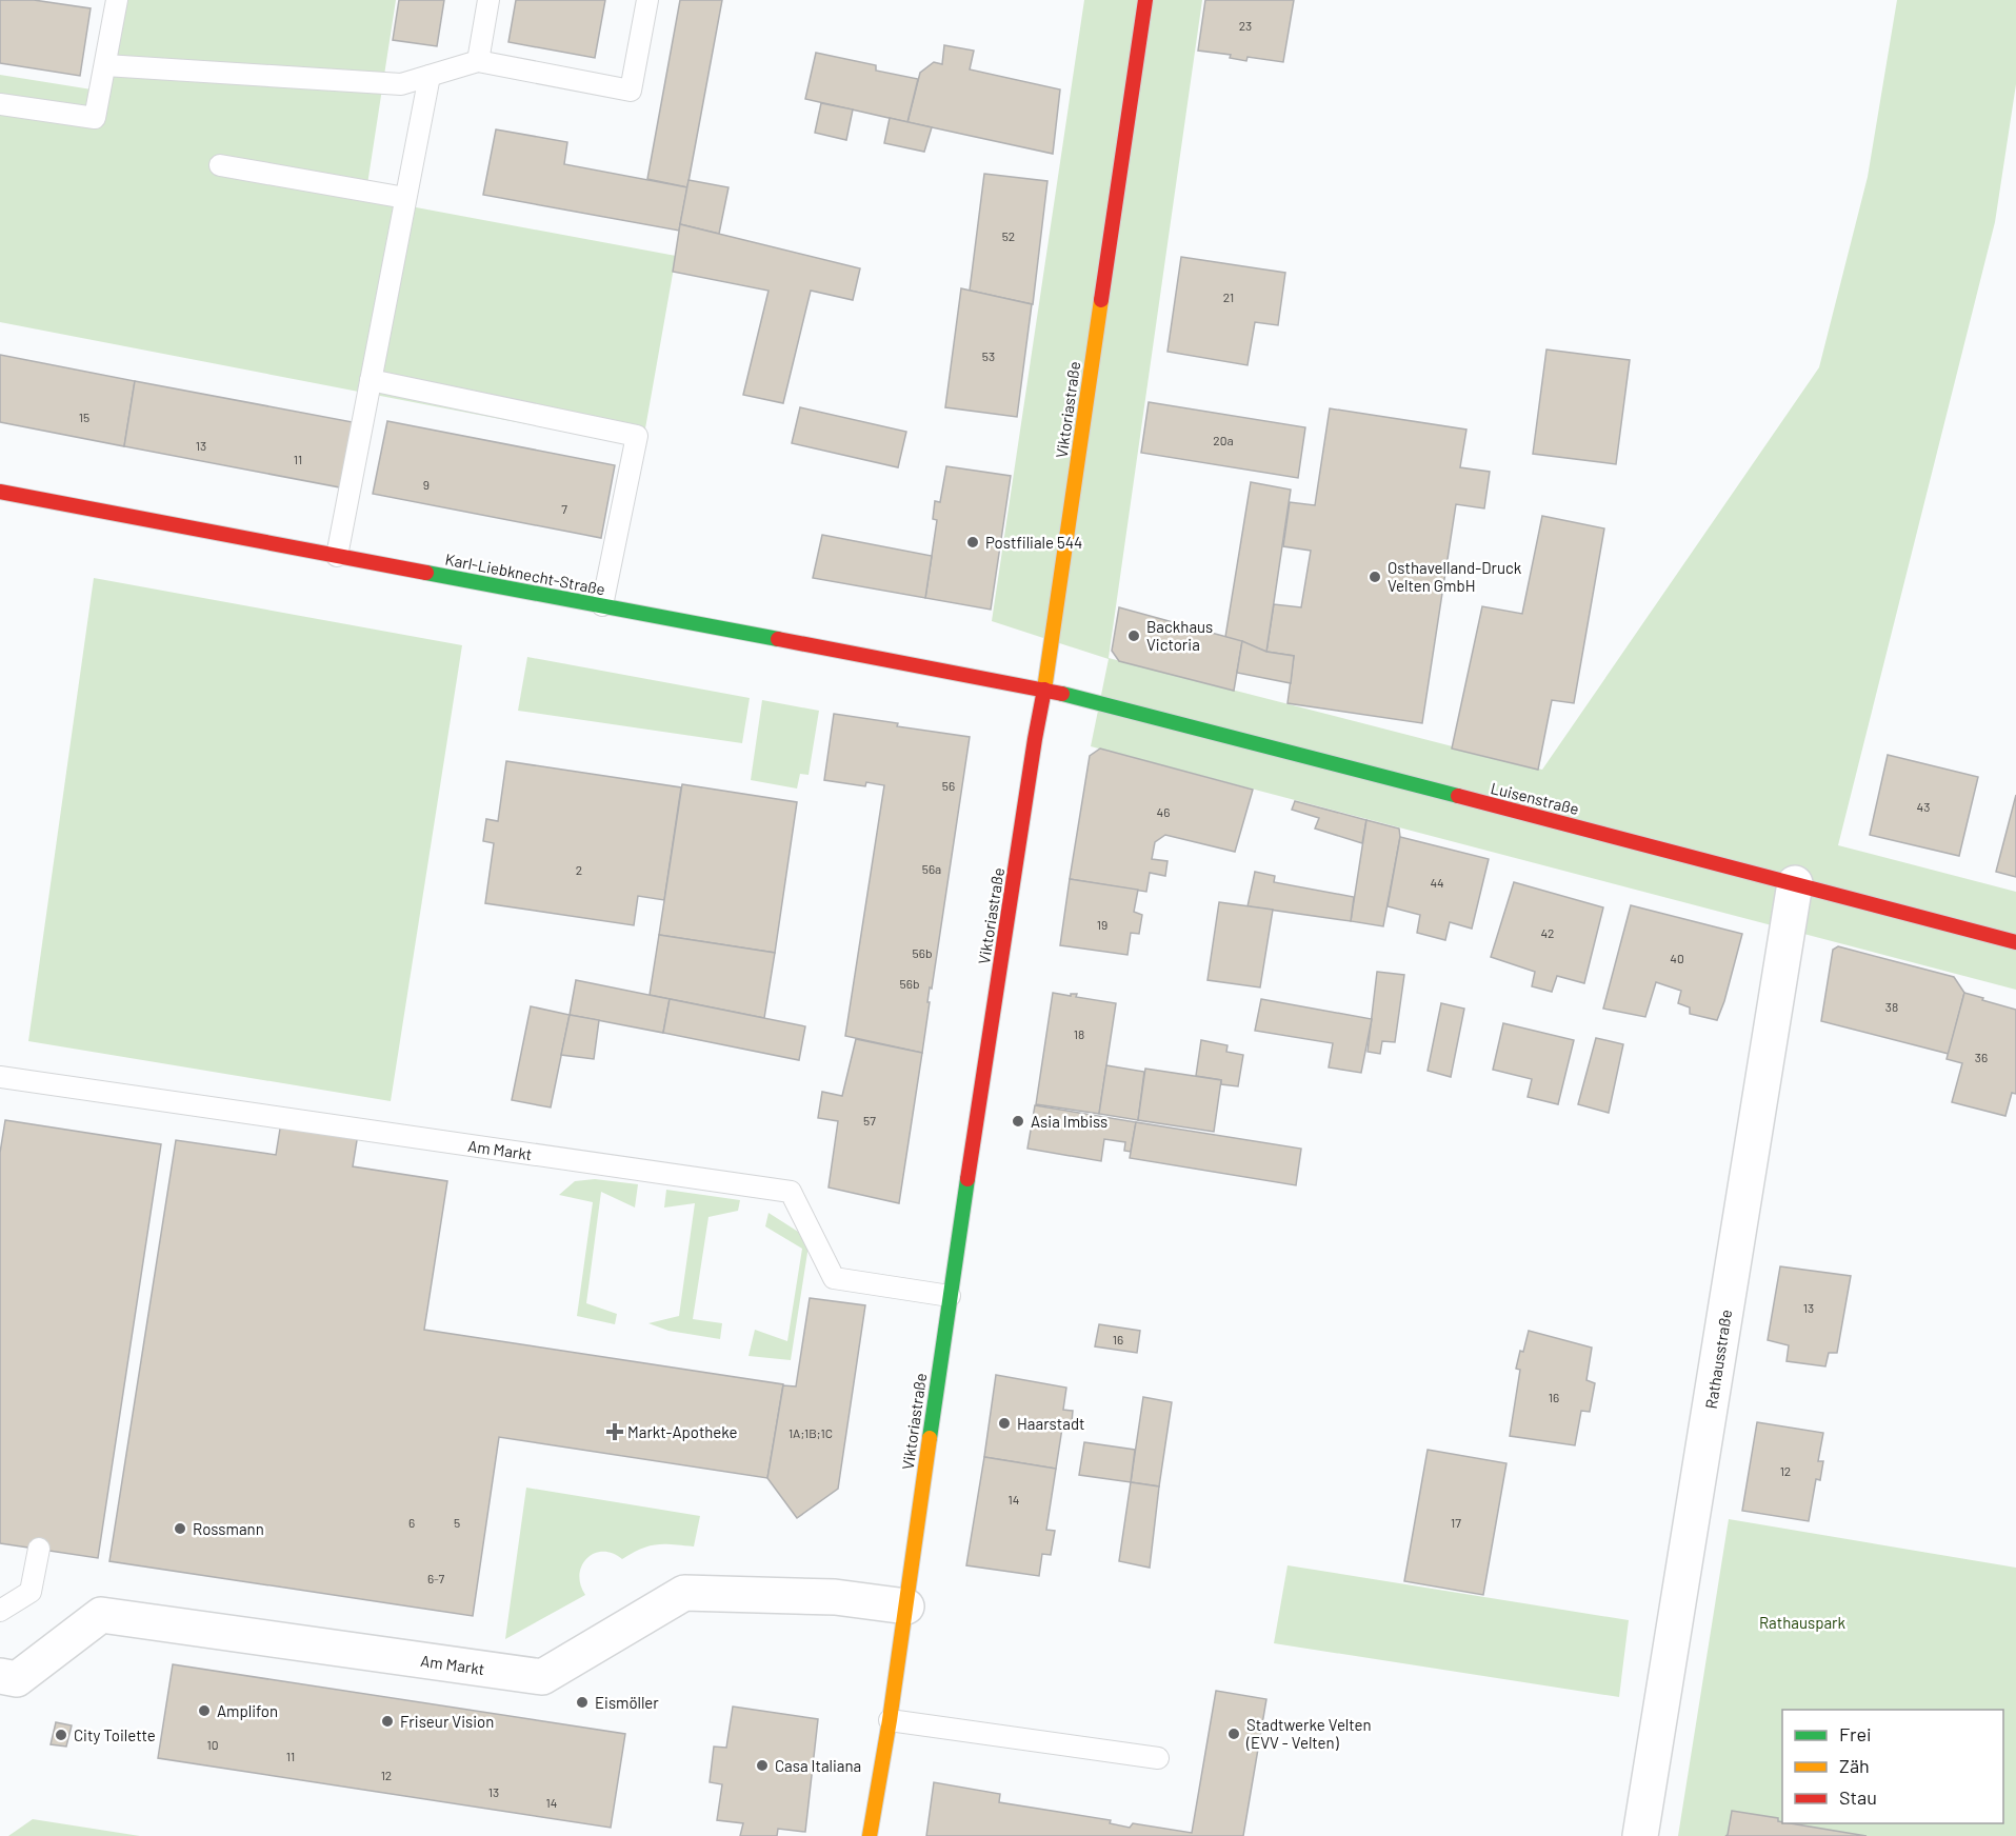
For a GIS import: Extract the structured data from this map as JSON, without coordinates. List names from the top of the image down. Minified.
{"streets":{"street":["Viktoriastraße","Karl-Liebknecht-Straße","Luisenstraße","Am Markt","Rathausstraße"]},"crossings":[["Viktoriastraße","Karl-Liebknecht-Straße"],["Viktoriastraße","Luisenstraße"],["Viktoriastraße","Am Markt"],["Karl-Liebknecht-Straße","Luisenstraße"],["Luisenstraße","Rathausstraße"]],"parks":["Rathauspark"],"places":{"other":["Postfiliale 544","Osthavelland-Druck Velten GmbH","Backhaus Victoria","Asia Imbiss","Haarstadt","Rossmann","Eismöller","Amplifon","Friseur Vision","Stadtwerke Velten (EVV - Velten)","City Toilette","Casa Italiana"],"health":["Markt-Apotheke"]},"house_numbers":["23","52","21","53","15","20a","13","11","9","7","56","43","46","56a","2","44","19","42","56b","40","56b","38","18","36","57","13","16","16","1A;1B;1C","12","14","6","5","17","6-7","10","11","12","13","14"],"legend":["Frei","Zäh","Stau"]}
